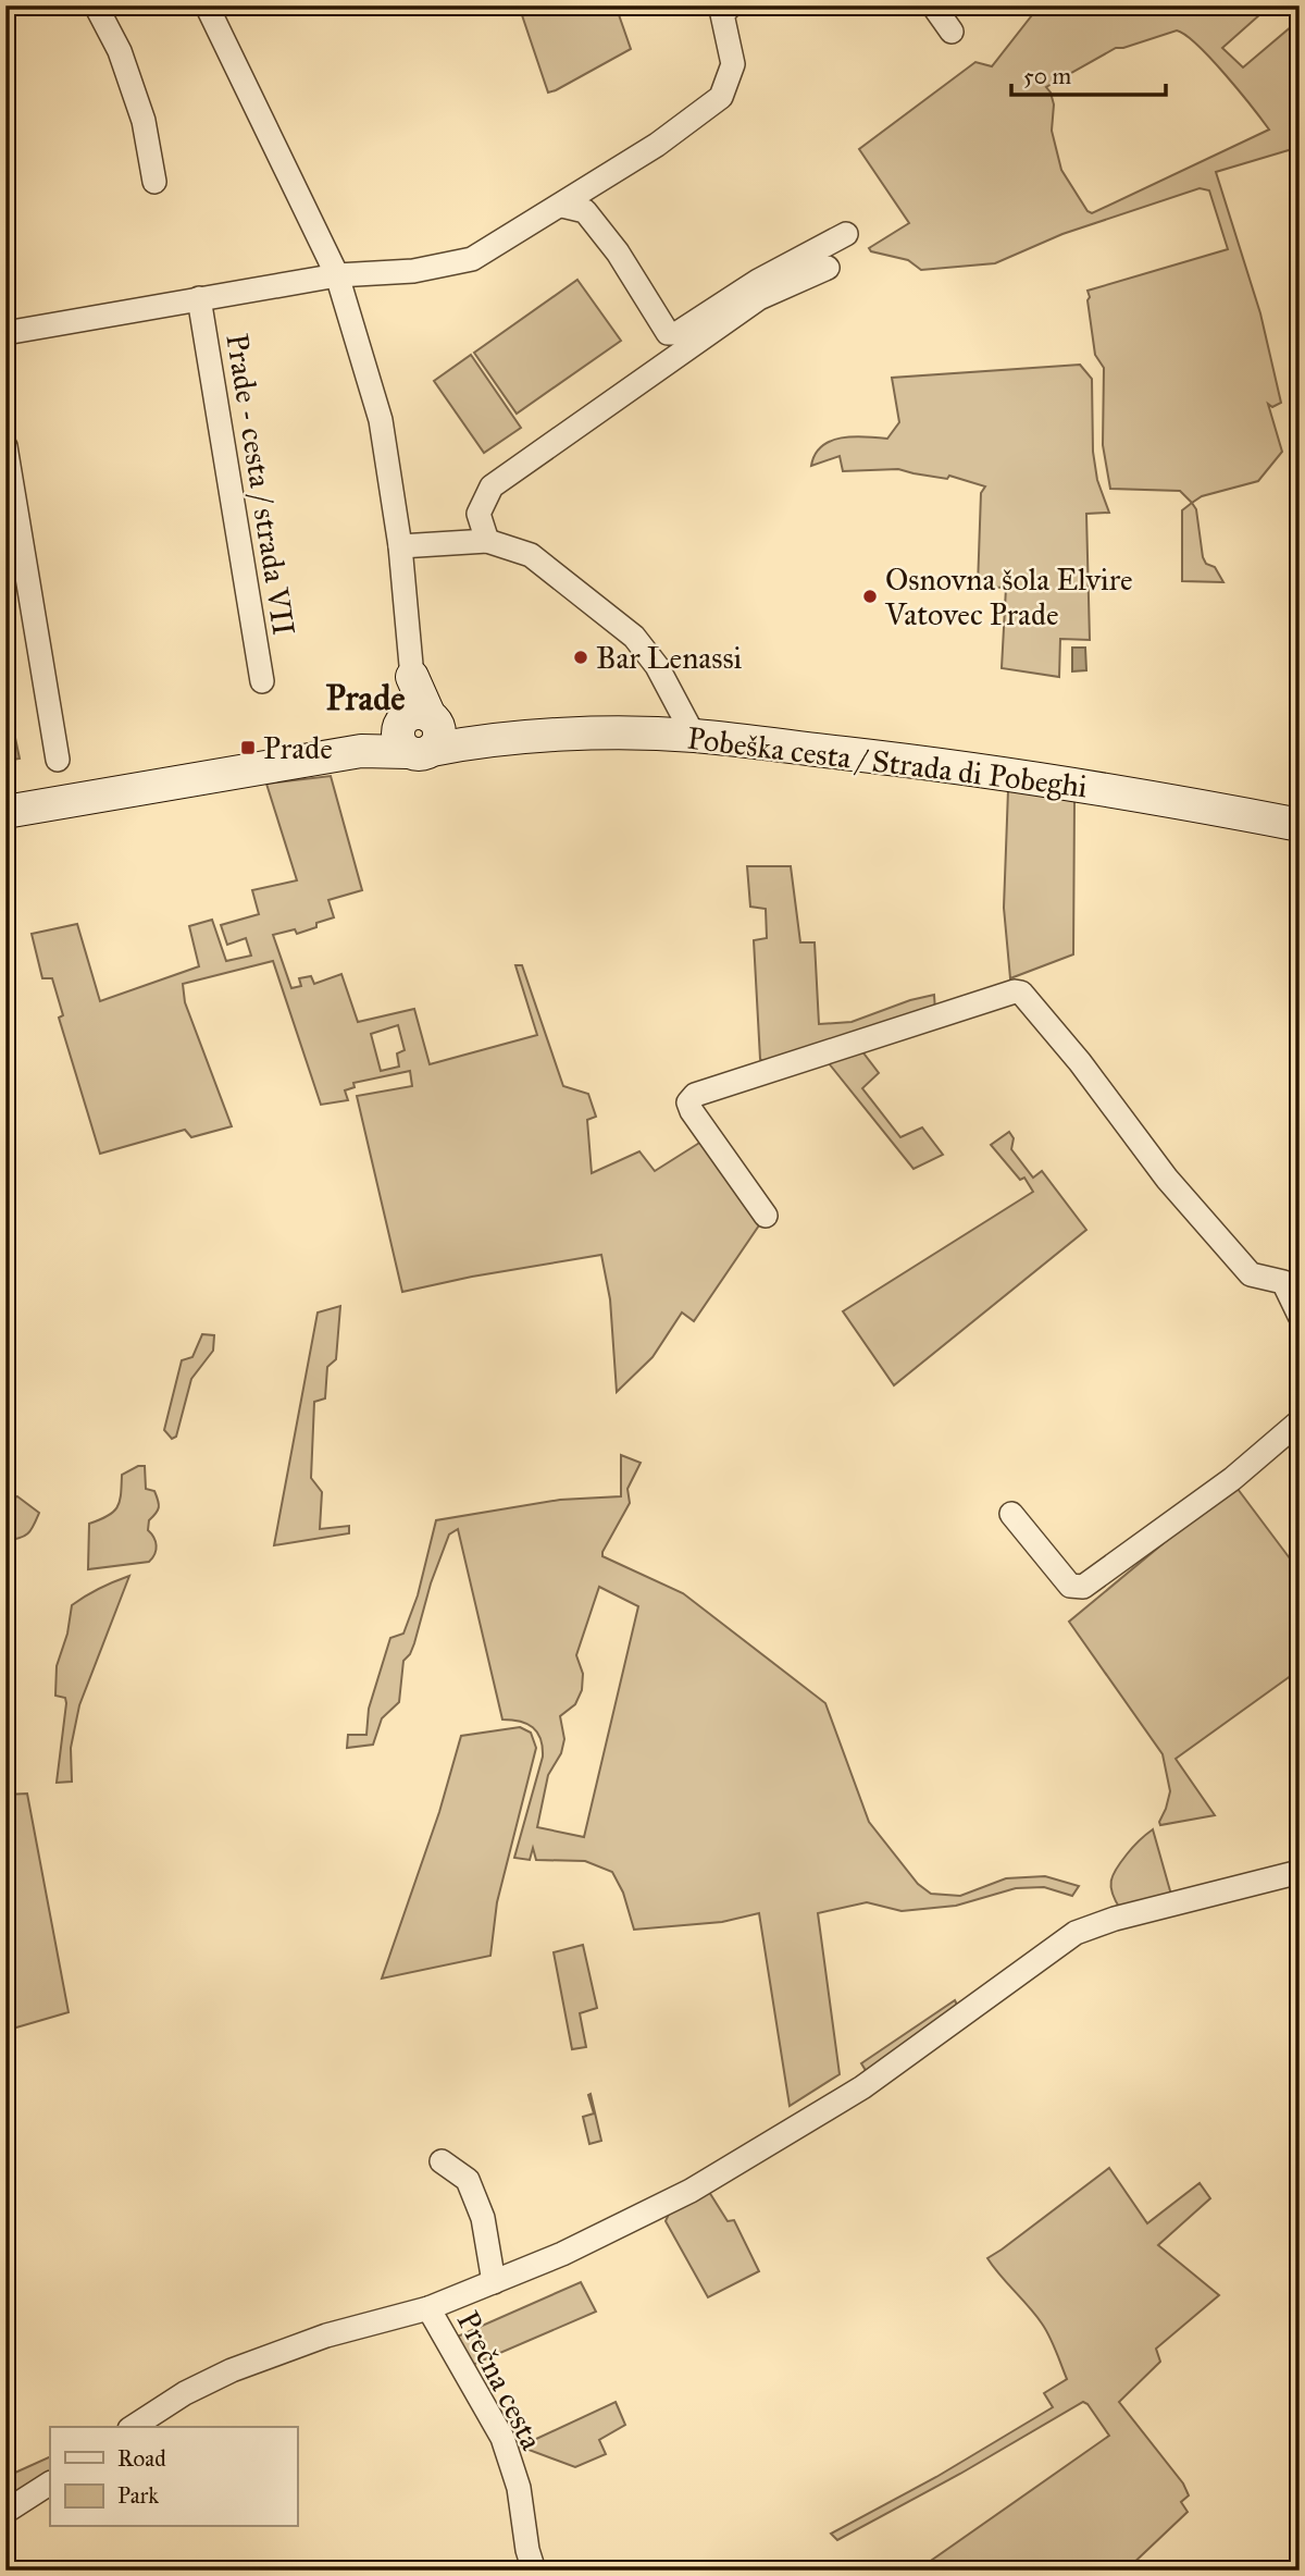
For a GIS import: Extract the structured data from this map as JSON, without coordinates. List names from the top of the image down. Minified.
{"streets":{"street":["Prade - cesta / strada VII","Pobeška cesta / Strada di Pobeghi","Prečna cesta"]},"districts":["Prade"],"places":{"other":["Osnovna šola Elvire Vatovec Prade","Bar Lenassi"],"transit":["Prade"]},"legend":["Road","Park"],"scale_bar":"50 m"}
